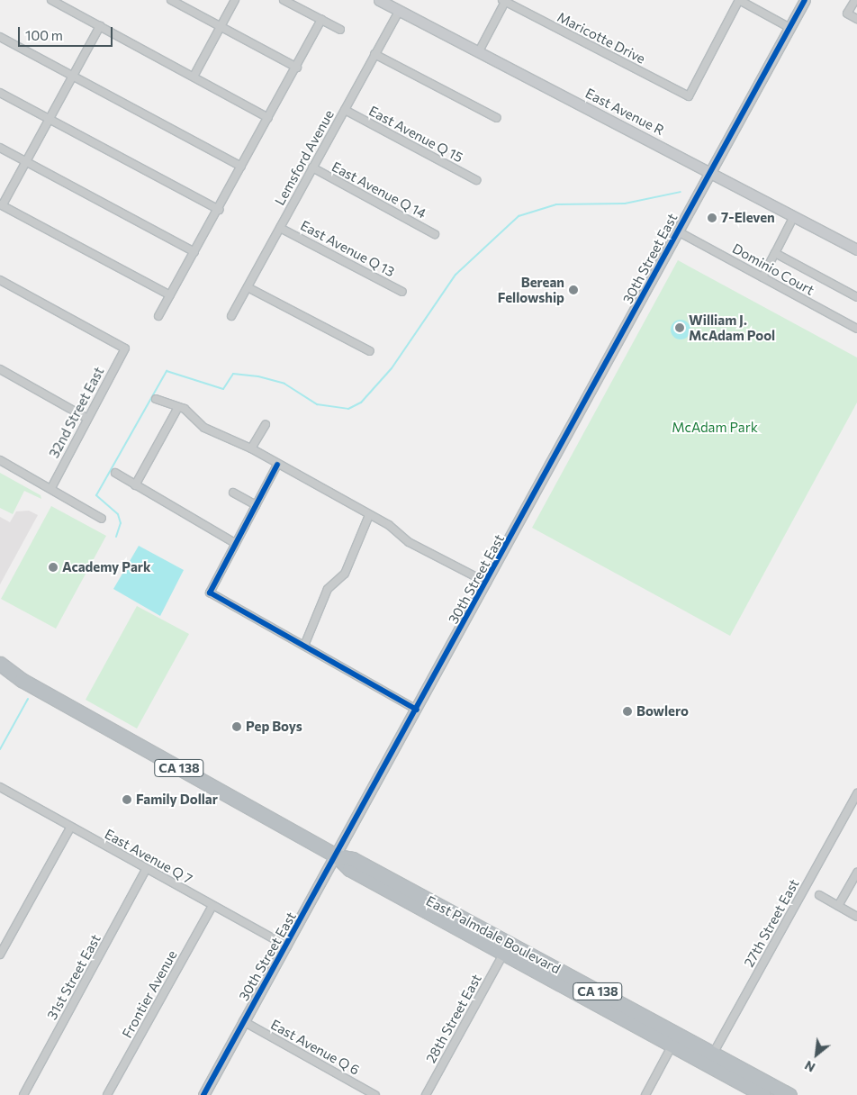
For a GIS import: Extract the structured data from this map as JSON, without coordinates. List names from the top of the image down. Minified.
{"streets":{"highway":["CA 138","East Palmdale Boulevard"],"street":["Maricotte Drive","East Avenue R","East Avenue Q 15","Lemsford Avenue","East Avenue Q 14","East Avenue Q 13","30th Street East","Dominio Court","32nd Street East","East Avenue Q 7","27th Street East","31st Street East","Frontier Avenue","28th Street East","East Avenue Q 6"]},"crossings":[["East Avenue R","Lemsford Avenue"],["East Avenue R","30th Street East"],["East Avenue Q 15","Lemsford Avenue"],["Lemsford Avenue","East Avenue Q 14"],["Lemsford Avenue","East Avenue Q 13"],["30th Street East","Dominio Court"],["30th Street East","East Avenue Q 7"],["30th Street East","East Palmdale Boulevard"],["30th Street East","East Avenue Q 6"],["East Avenue Q 7","31st Street East"],["East Avenue Q 7","Frontier Avenue"],["27th Street East","East Palmdale Boulevard"],["East Palmdale Boulevard","28th Street East"]],"parks":["McAdam Park"],"places":["7-Eleven","Berean Fellowship","William J. McAdam Pool","Academy Park","Bowlero","Pep Boys","Family Dollar"],"scale_bar":"100 m","north":"bottom left"}
